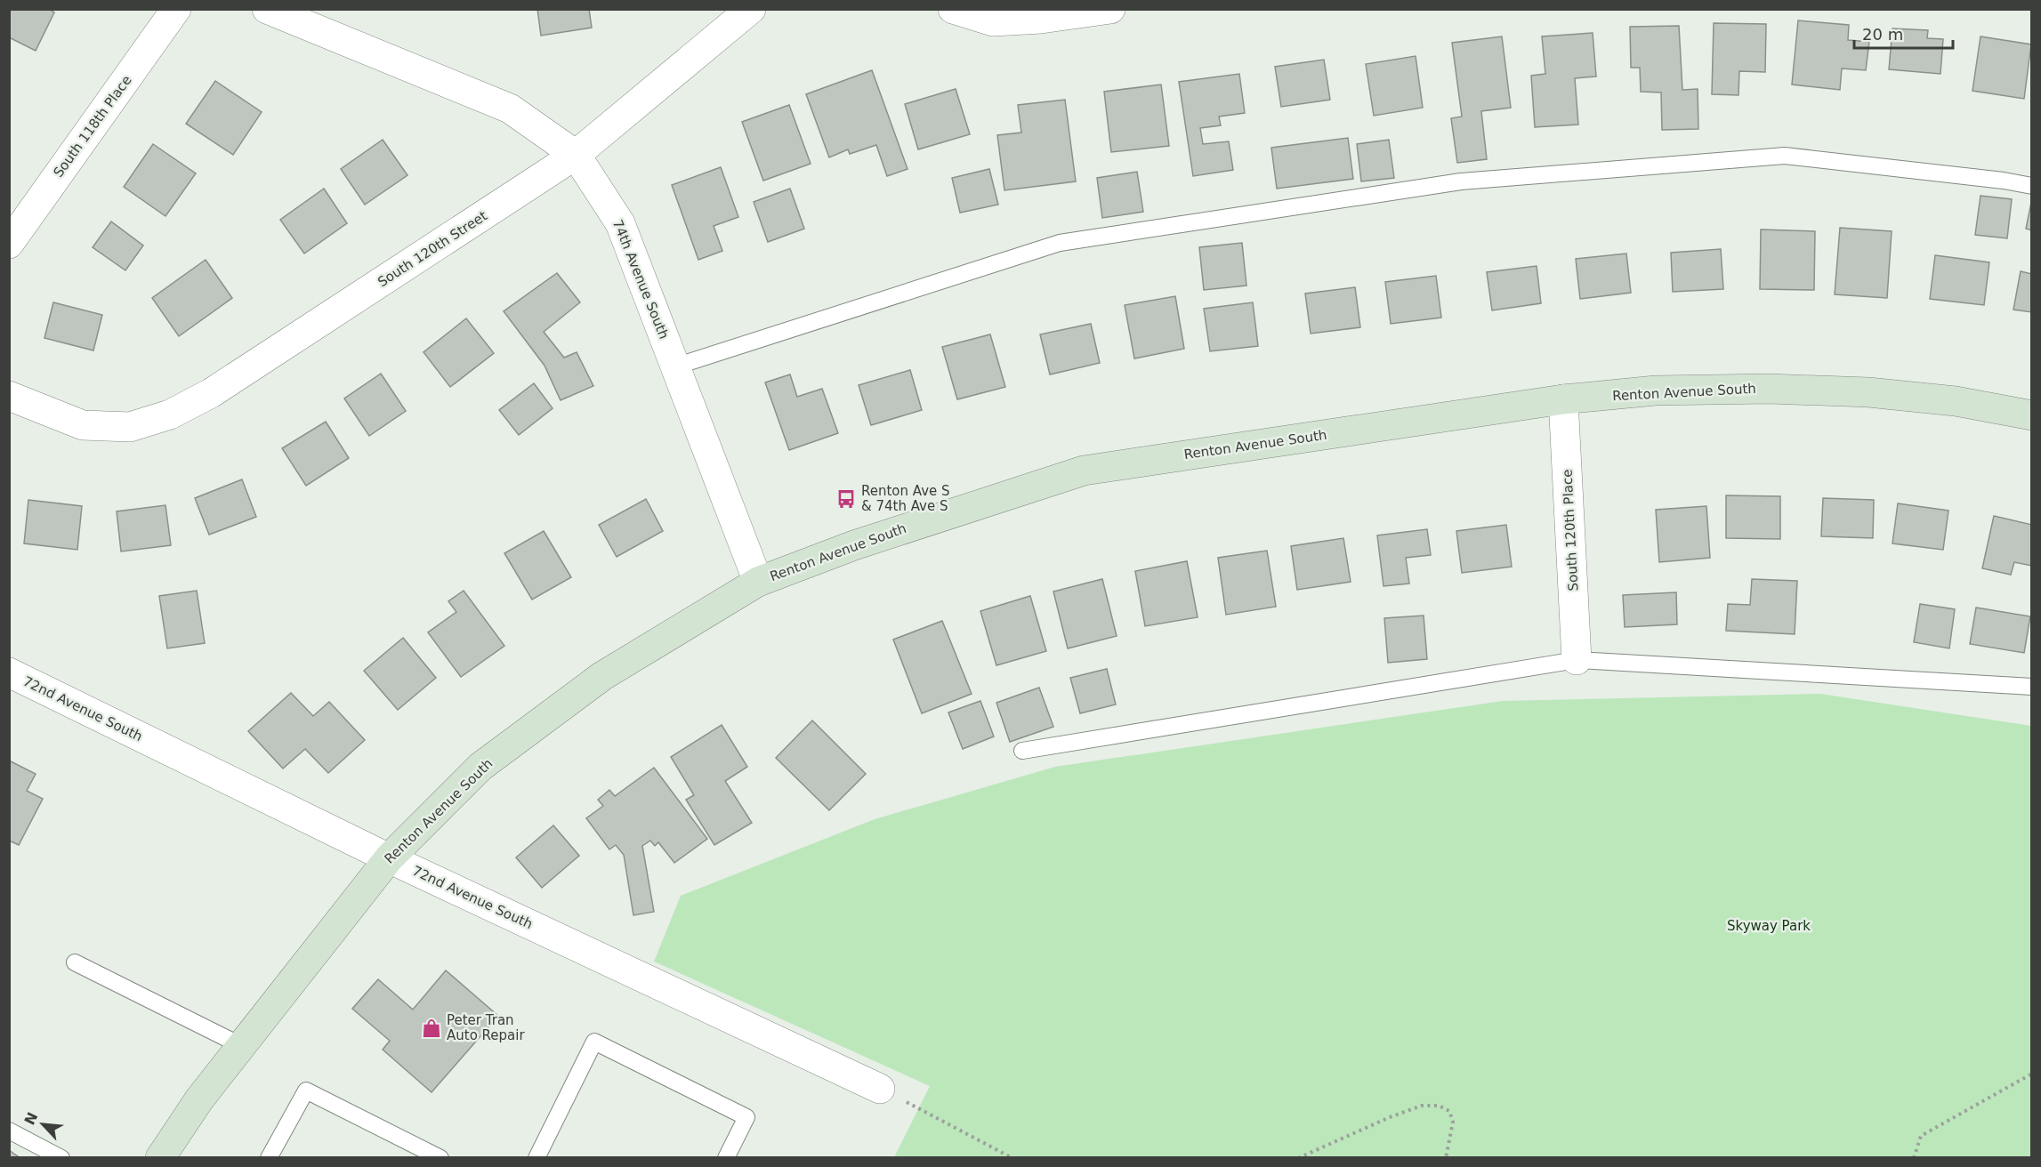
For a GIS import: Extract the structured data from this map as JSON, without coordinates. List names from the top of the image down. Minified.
{"streets":{"main road":["Renton Avenue South"],"street":["South 118th Place","South 120th Street","74th Avenue South","South 120th Place","72nd Avenue South"]},"crossings":[["South 120th Street","74th Avenue South"],["74th Avenue South","Renton Avenue South"],["Renton Avenue South","South 120th Place"],["Renton Avenue South","72nd Avenue South"]],"parks":["Skyway Park"],"places":{"bus stop":["Renton Ave S & 74th Ave S"],"shop":["Peter Tran Auto Repair"]},"scale_bar":"20 m","north":"top left"}
